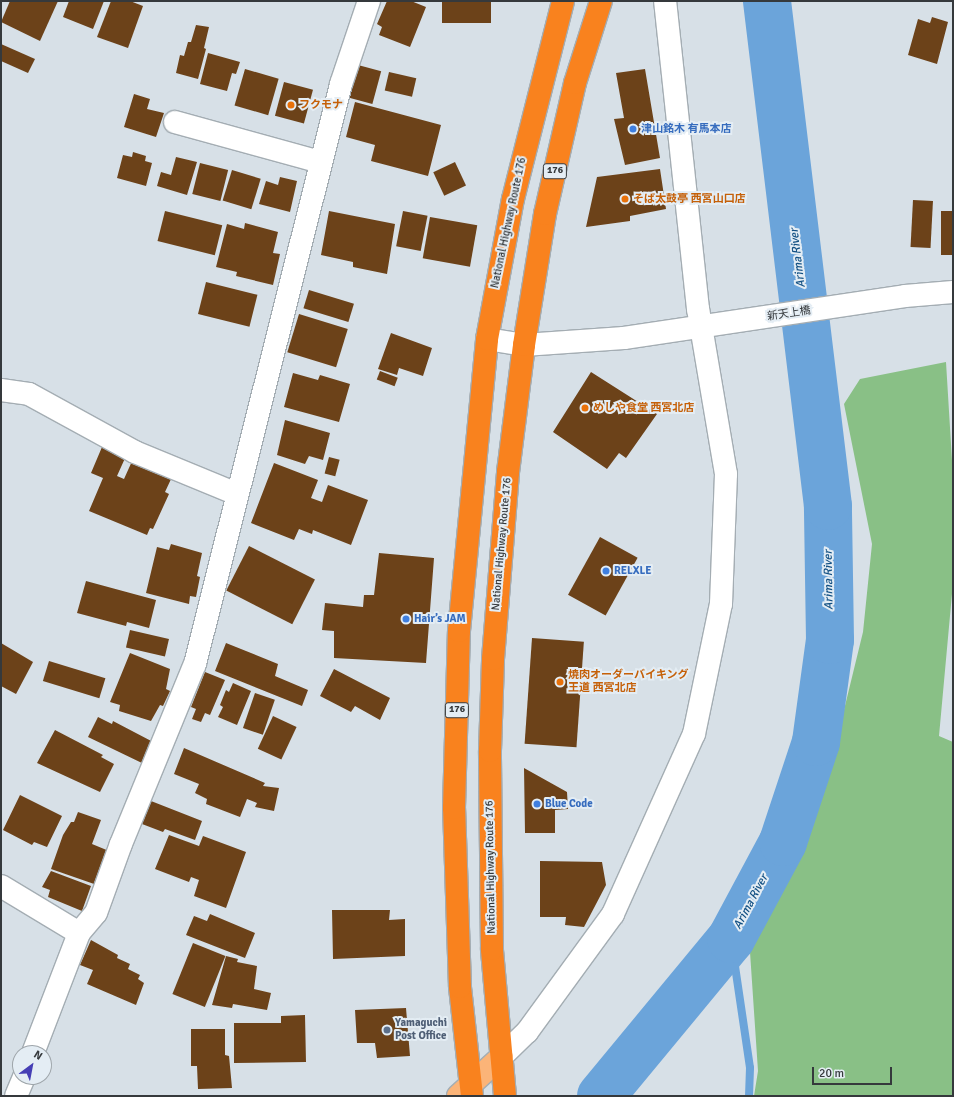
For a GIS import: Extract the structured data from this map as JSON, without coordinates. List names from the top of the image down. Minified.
{"streets":{"highway":["176","National Highway Route 176"],"street":["新天上橋"]},"crossings":[["National Highway Route 176","新天上橋"]],"water":["Arima River"],"places":["フクモナ","津山銘木 有馬本店","そば太鼓亭 西宮山口店","めしや食堂 西宮北店","RELXLE","Hair’s JAM","焼肉オーダーバイキング 王道 西宮北店","Blue Code","Yamaguchi Post Office"],"scale_bar":"20 m","north":"top right"}
